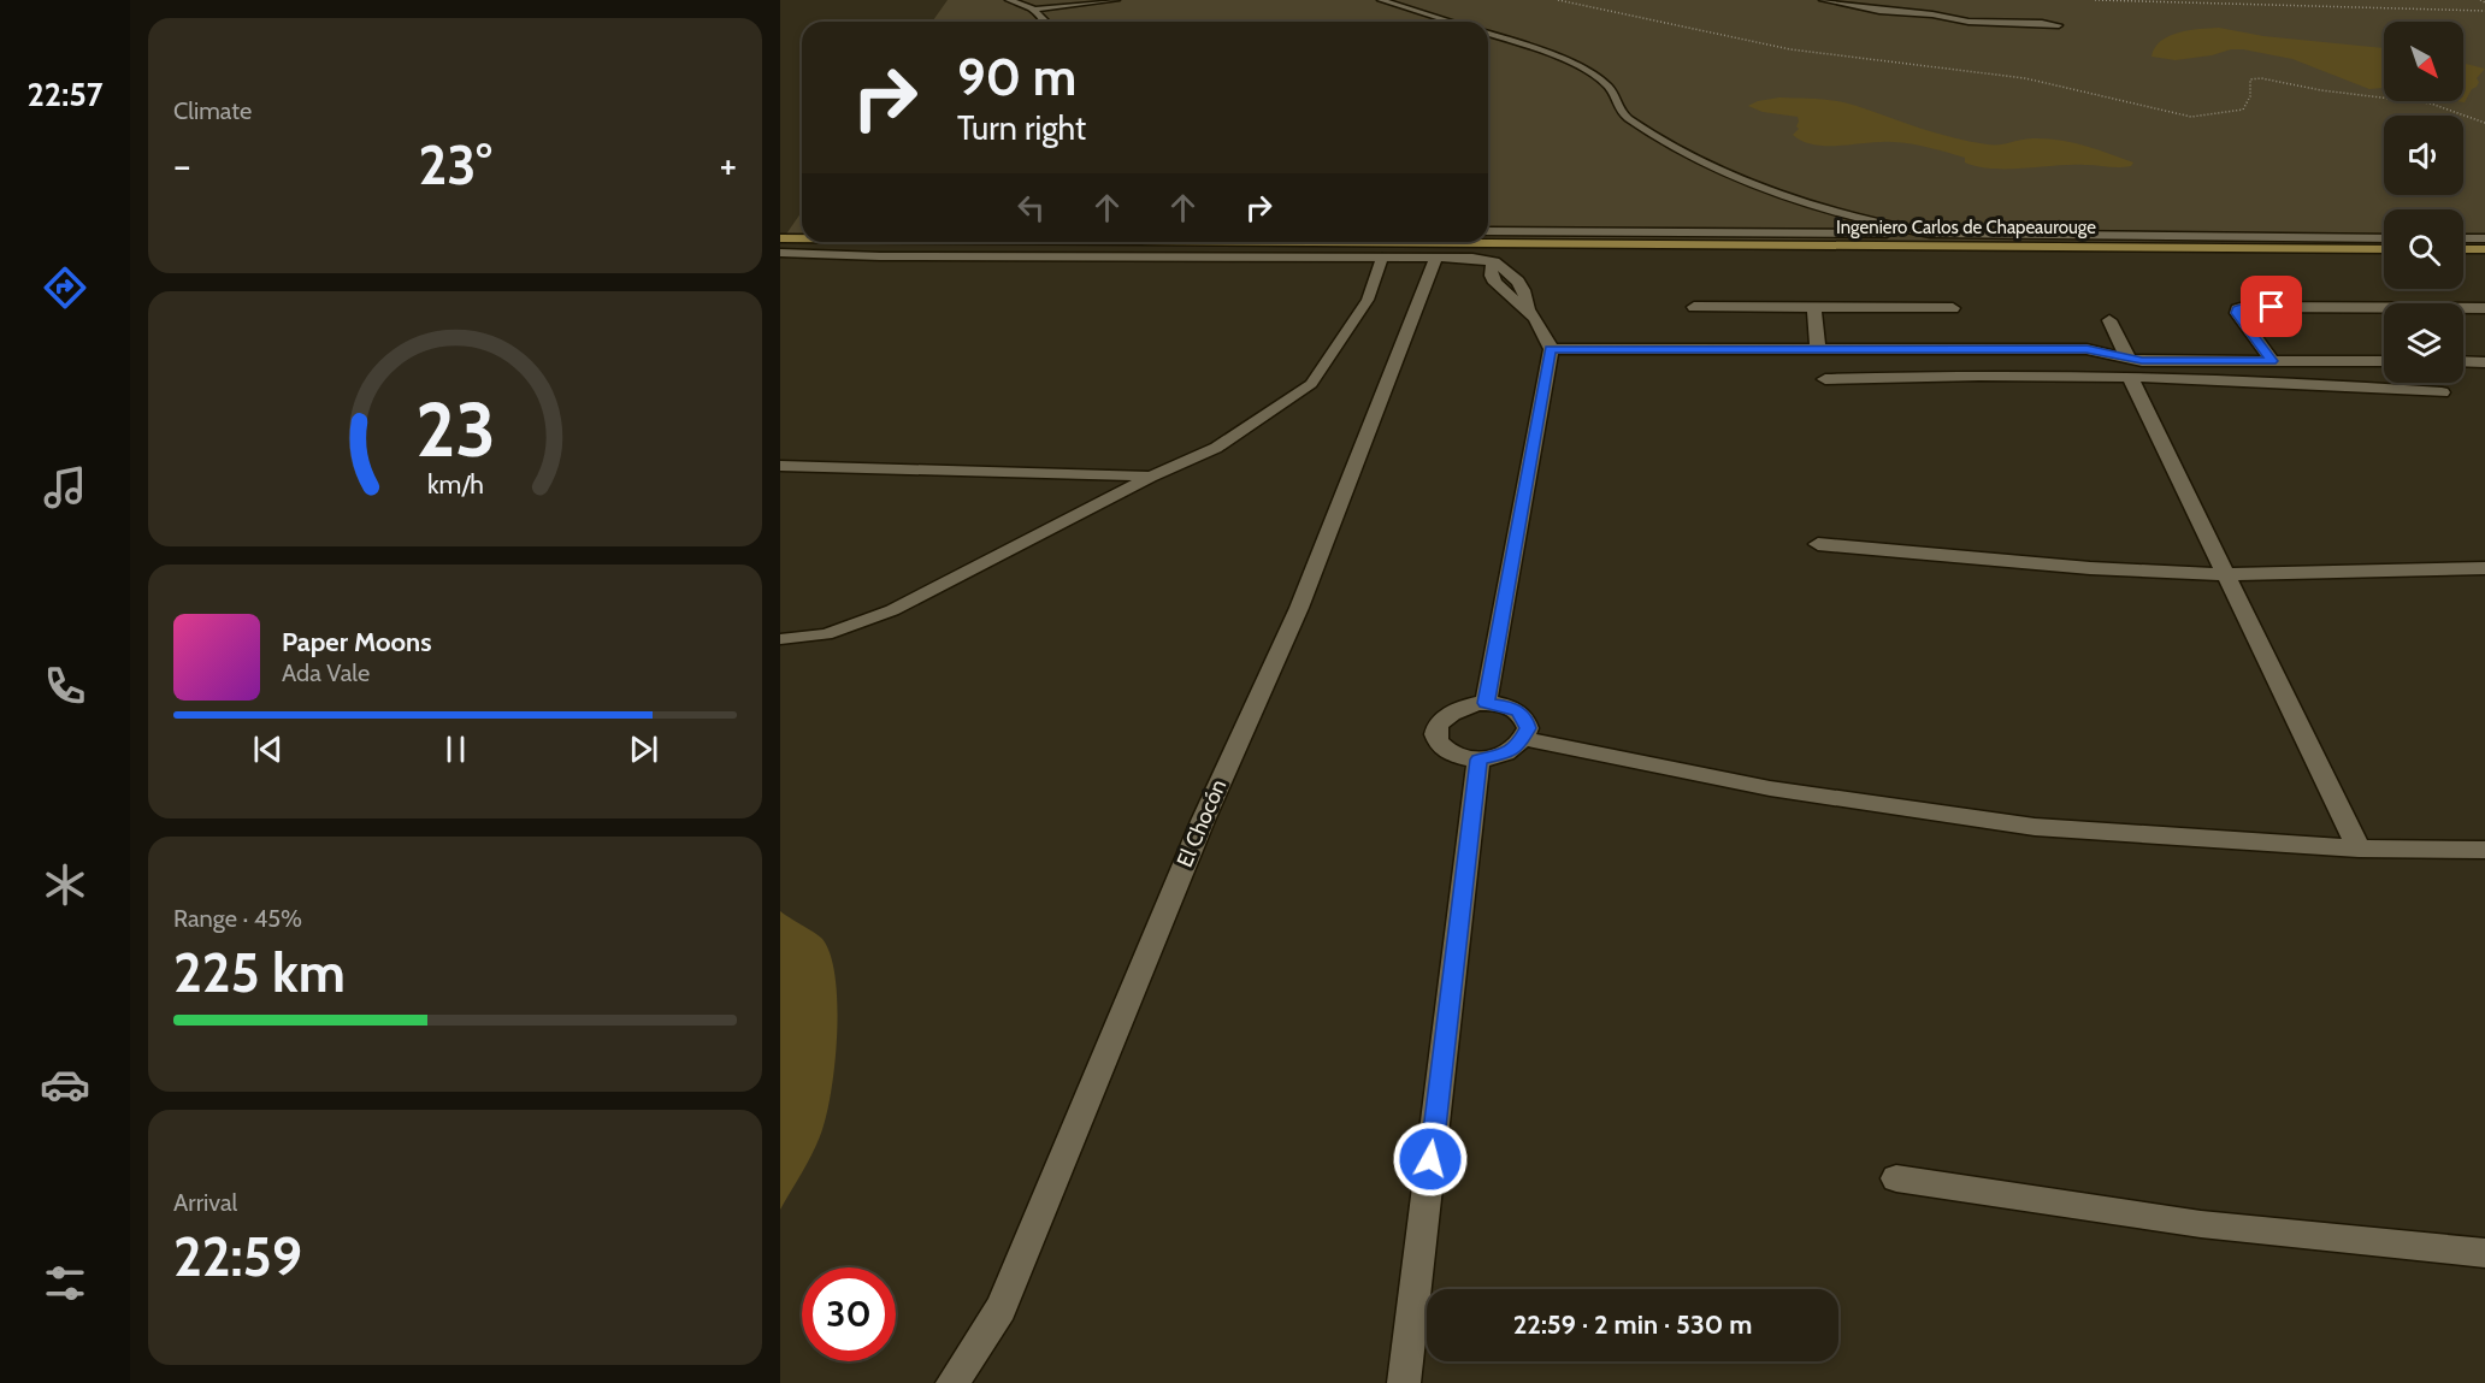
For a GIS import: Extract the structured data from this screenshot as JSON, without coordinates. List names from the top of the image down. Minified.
{"streets":{"street":["Ingeniero Carlos de Chapeaurouge","El Chocón"]},"north":"bottom right","page":{"tabs":"22:57","tile":["Climate",["Range · 45%","225 km"],["Arrival","22:59"]],"turn":["90 m","Turn right"],"heat":["−","23°","+"],"song":["Paper Moons","Ada Vale"],"limit":"30","trip":"22:59 · 2 min · 530 m","gauge":["23","km/h"]}}
